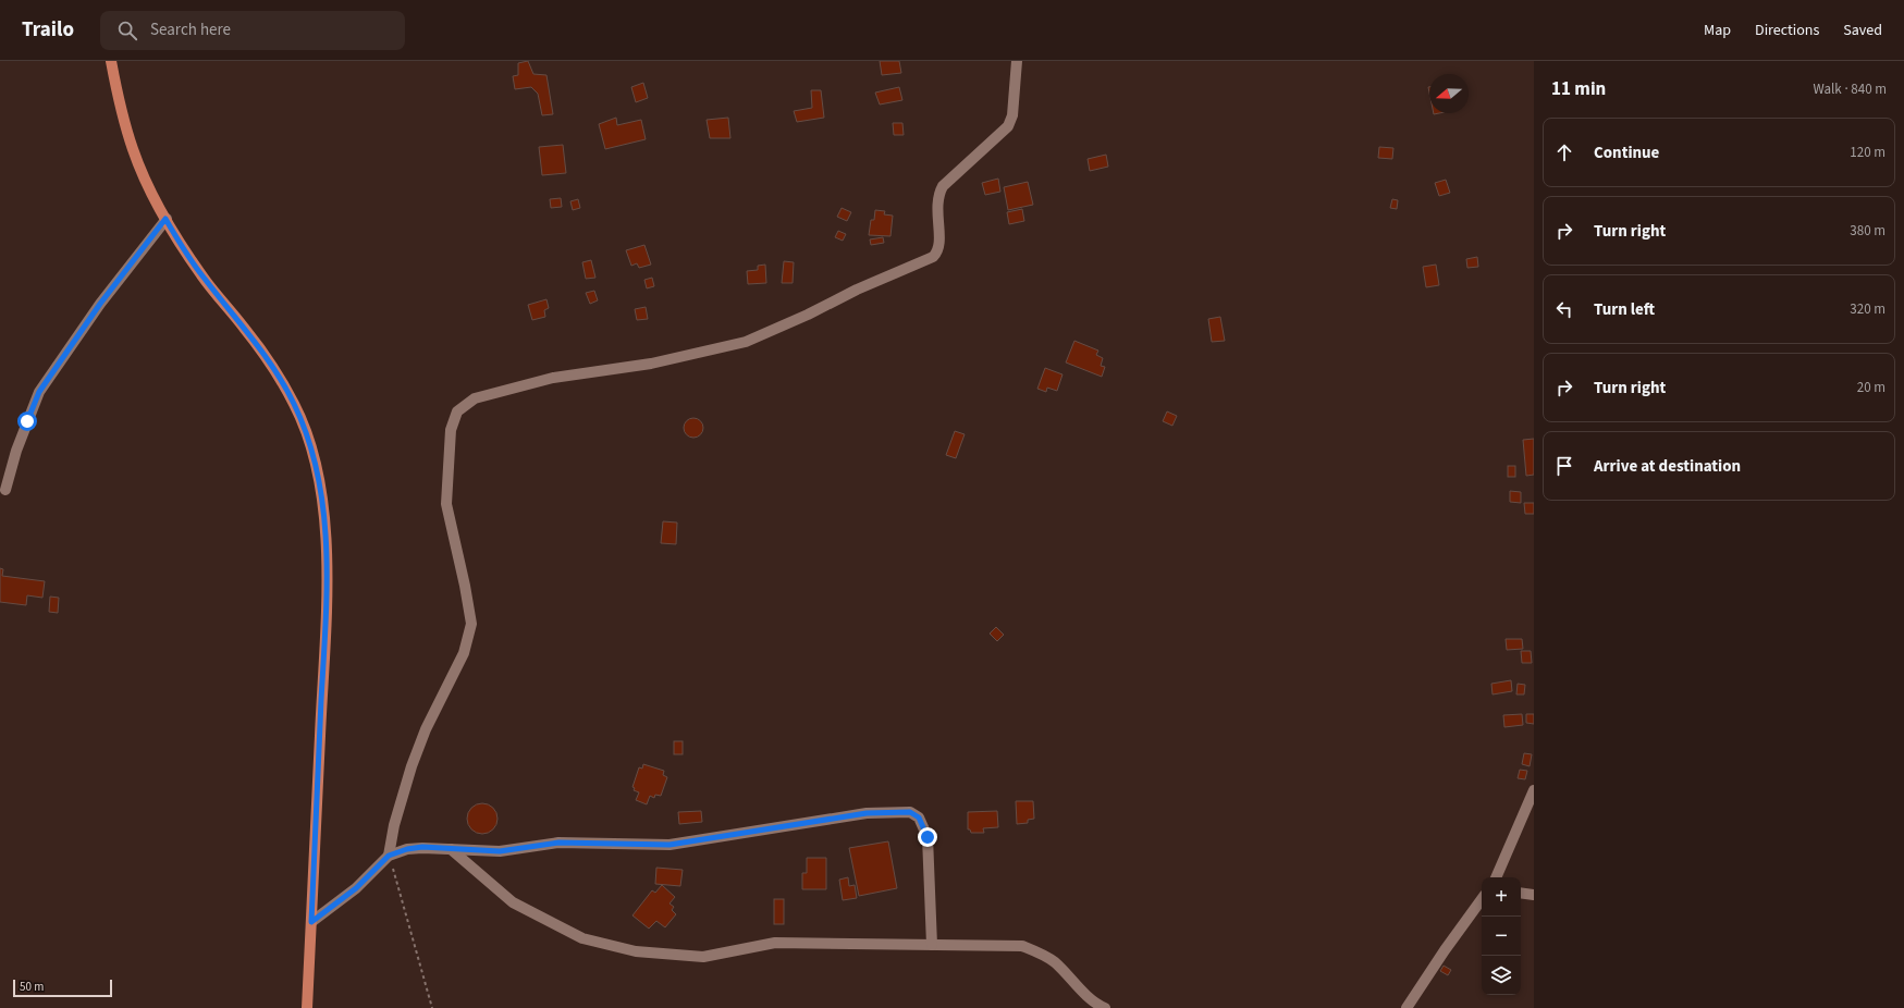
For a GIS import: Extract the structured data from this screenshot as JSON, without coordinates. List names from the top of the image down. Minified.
{"scale_bar":"50 m","north":"left","page":{"header":"Trailo","search":"Search here","nav":["Map","Directions","Saved"],"heading":["11 min","Walk · 840 m"],"list":[["Continue","120 m"],["Turn right","380 m"],["Turn left","320 m"],["Turn right","20 m"],"Arrive at destination"],"map_buttons":["+","−"],"scale":"50 m"}}
